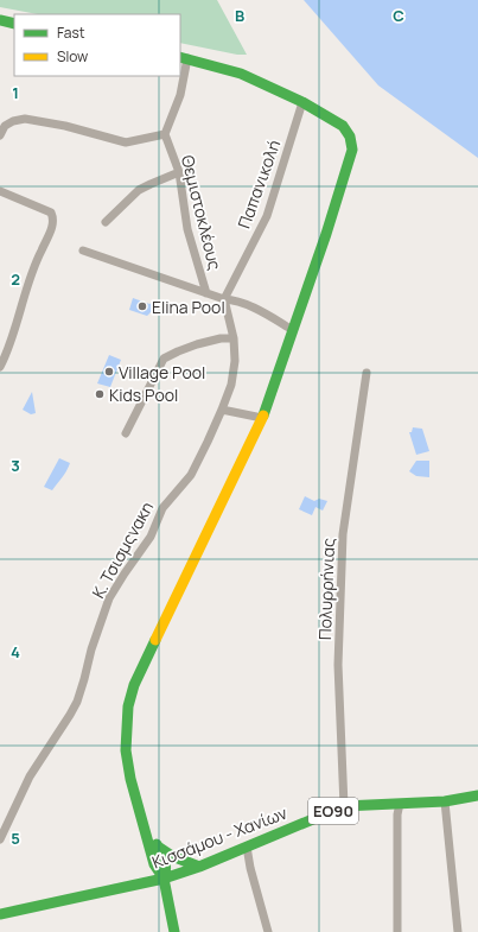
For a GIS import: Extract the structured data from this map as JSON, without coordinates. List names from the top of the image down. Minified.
{"streets":{"street":["Παπανικολή","Θεμιστοκλέους","Κ. Τσισμςνακη","Πολυρρήνιας","ΕΟ90","Κισσάμου - Χανίων"]},"crossings":[["Παπανικολή","Κ. Τσισμςνακη"],["Πολυρρήνιας","Κισσάμου - Χανίων"]],"places":["Elina Pool","Village Pool","Kids Pool"],"legend":["Fast","Slow"],"grid":{"columns":["B","C"],"rows":["1","2","3","4","5"]}}
